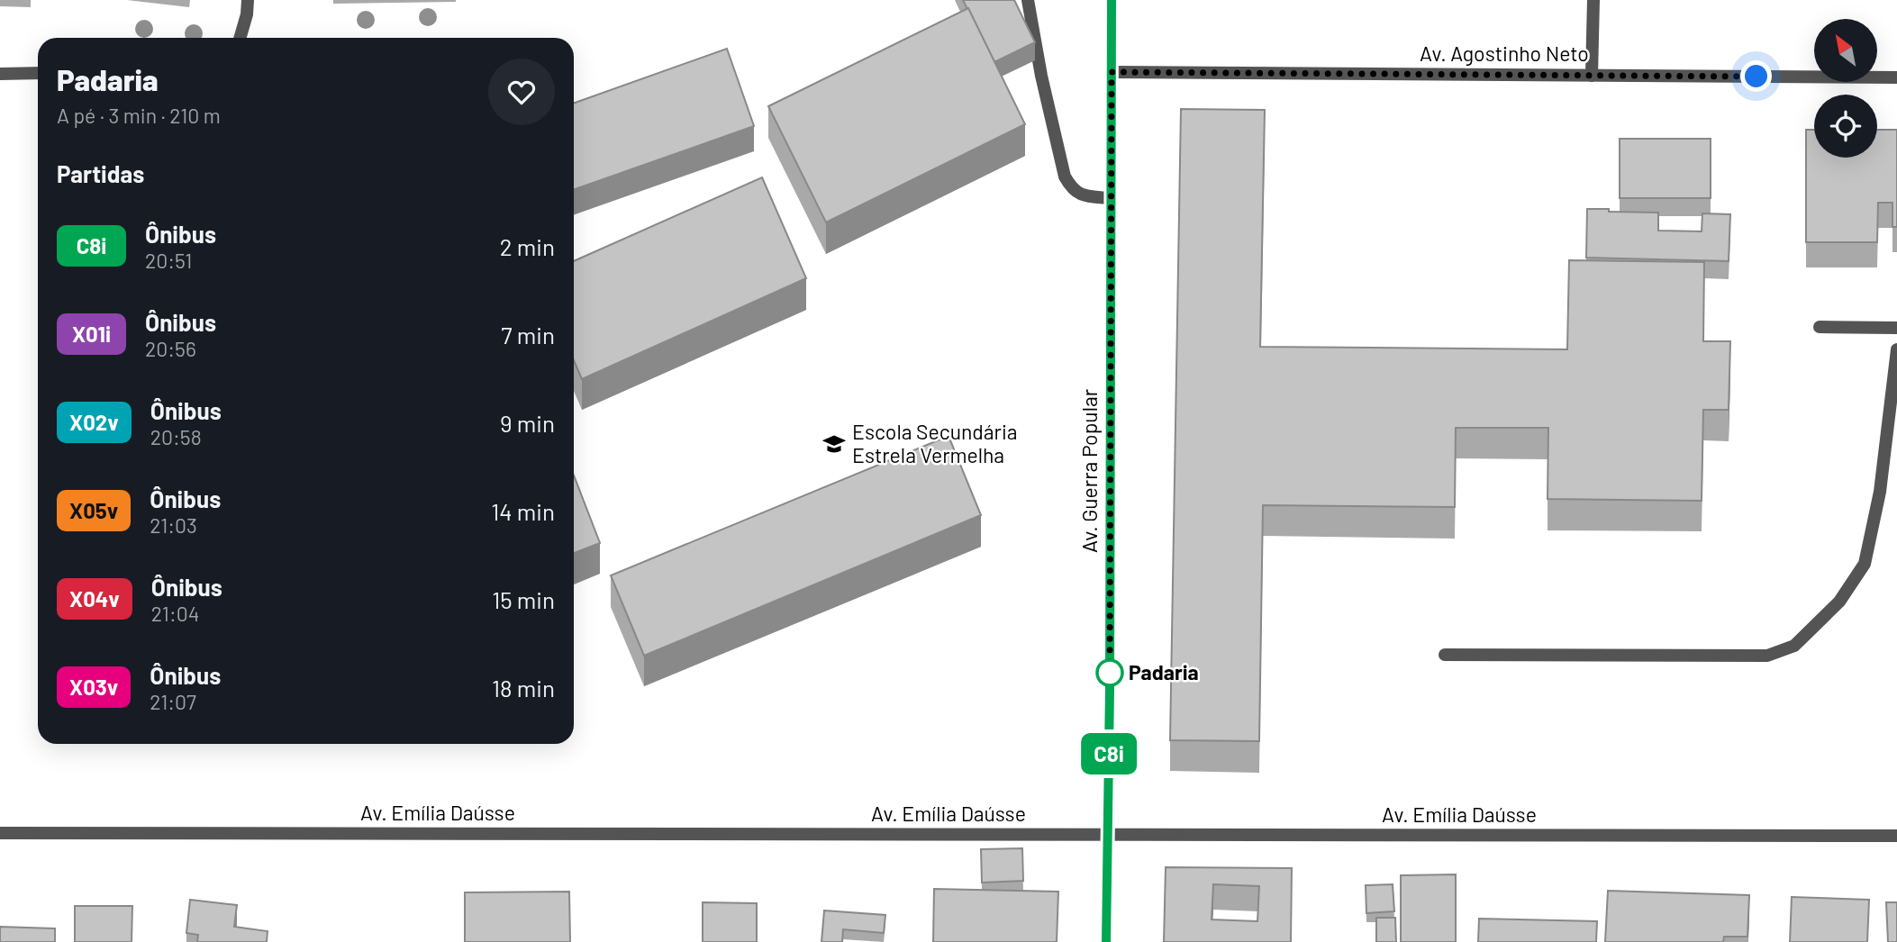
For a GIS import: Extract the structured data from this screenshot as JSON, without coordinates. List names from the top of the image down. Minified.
{"streets":{"main road":["Av. Guerra Popular"],"street":["Av. Agostinho Neto","Av. Emília Daússe"]},"crossings":[["Av. Agostinho Neto","Av. Guerra Popular"],["Av. Guerra Popular","Av. Emília Daússe"]],"places":{"school or university":["Escola Secundária Estrela Vermelha"],"other":["Padaria"]},"lines":["bus line C8i"],"north":"top left","page":{"on_map":"C8i","heading":[["Padaria","A pé · 3 min · 210 m"],"Partidas"],"list":[{"mark":"C8i","name":"Ônibus","note":"20:51","value":"2 min"},{"mark":"X01i","name":"Ônibus","note":"20:56","value":"7 min"},{"mark":"X02v","name":"Ônibus","note":"20:58","value":"9 min"},{"mark":"X05v","name":"Ônibus","note":"21:03","value":"14 min"},{"mark":"X04v","name":"Ônibus","note":"21:04","value":"15 min"},{"mark":"X03v","name":"Ônibus","note":"21:07","value":"18 min"}]}}
